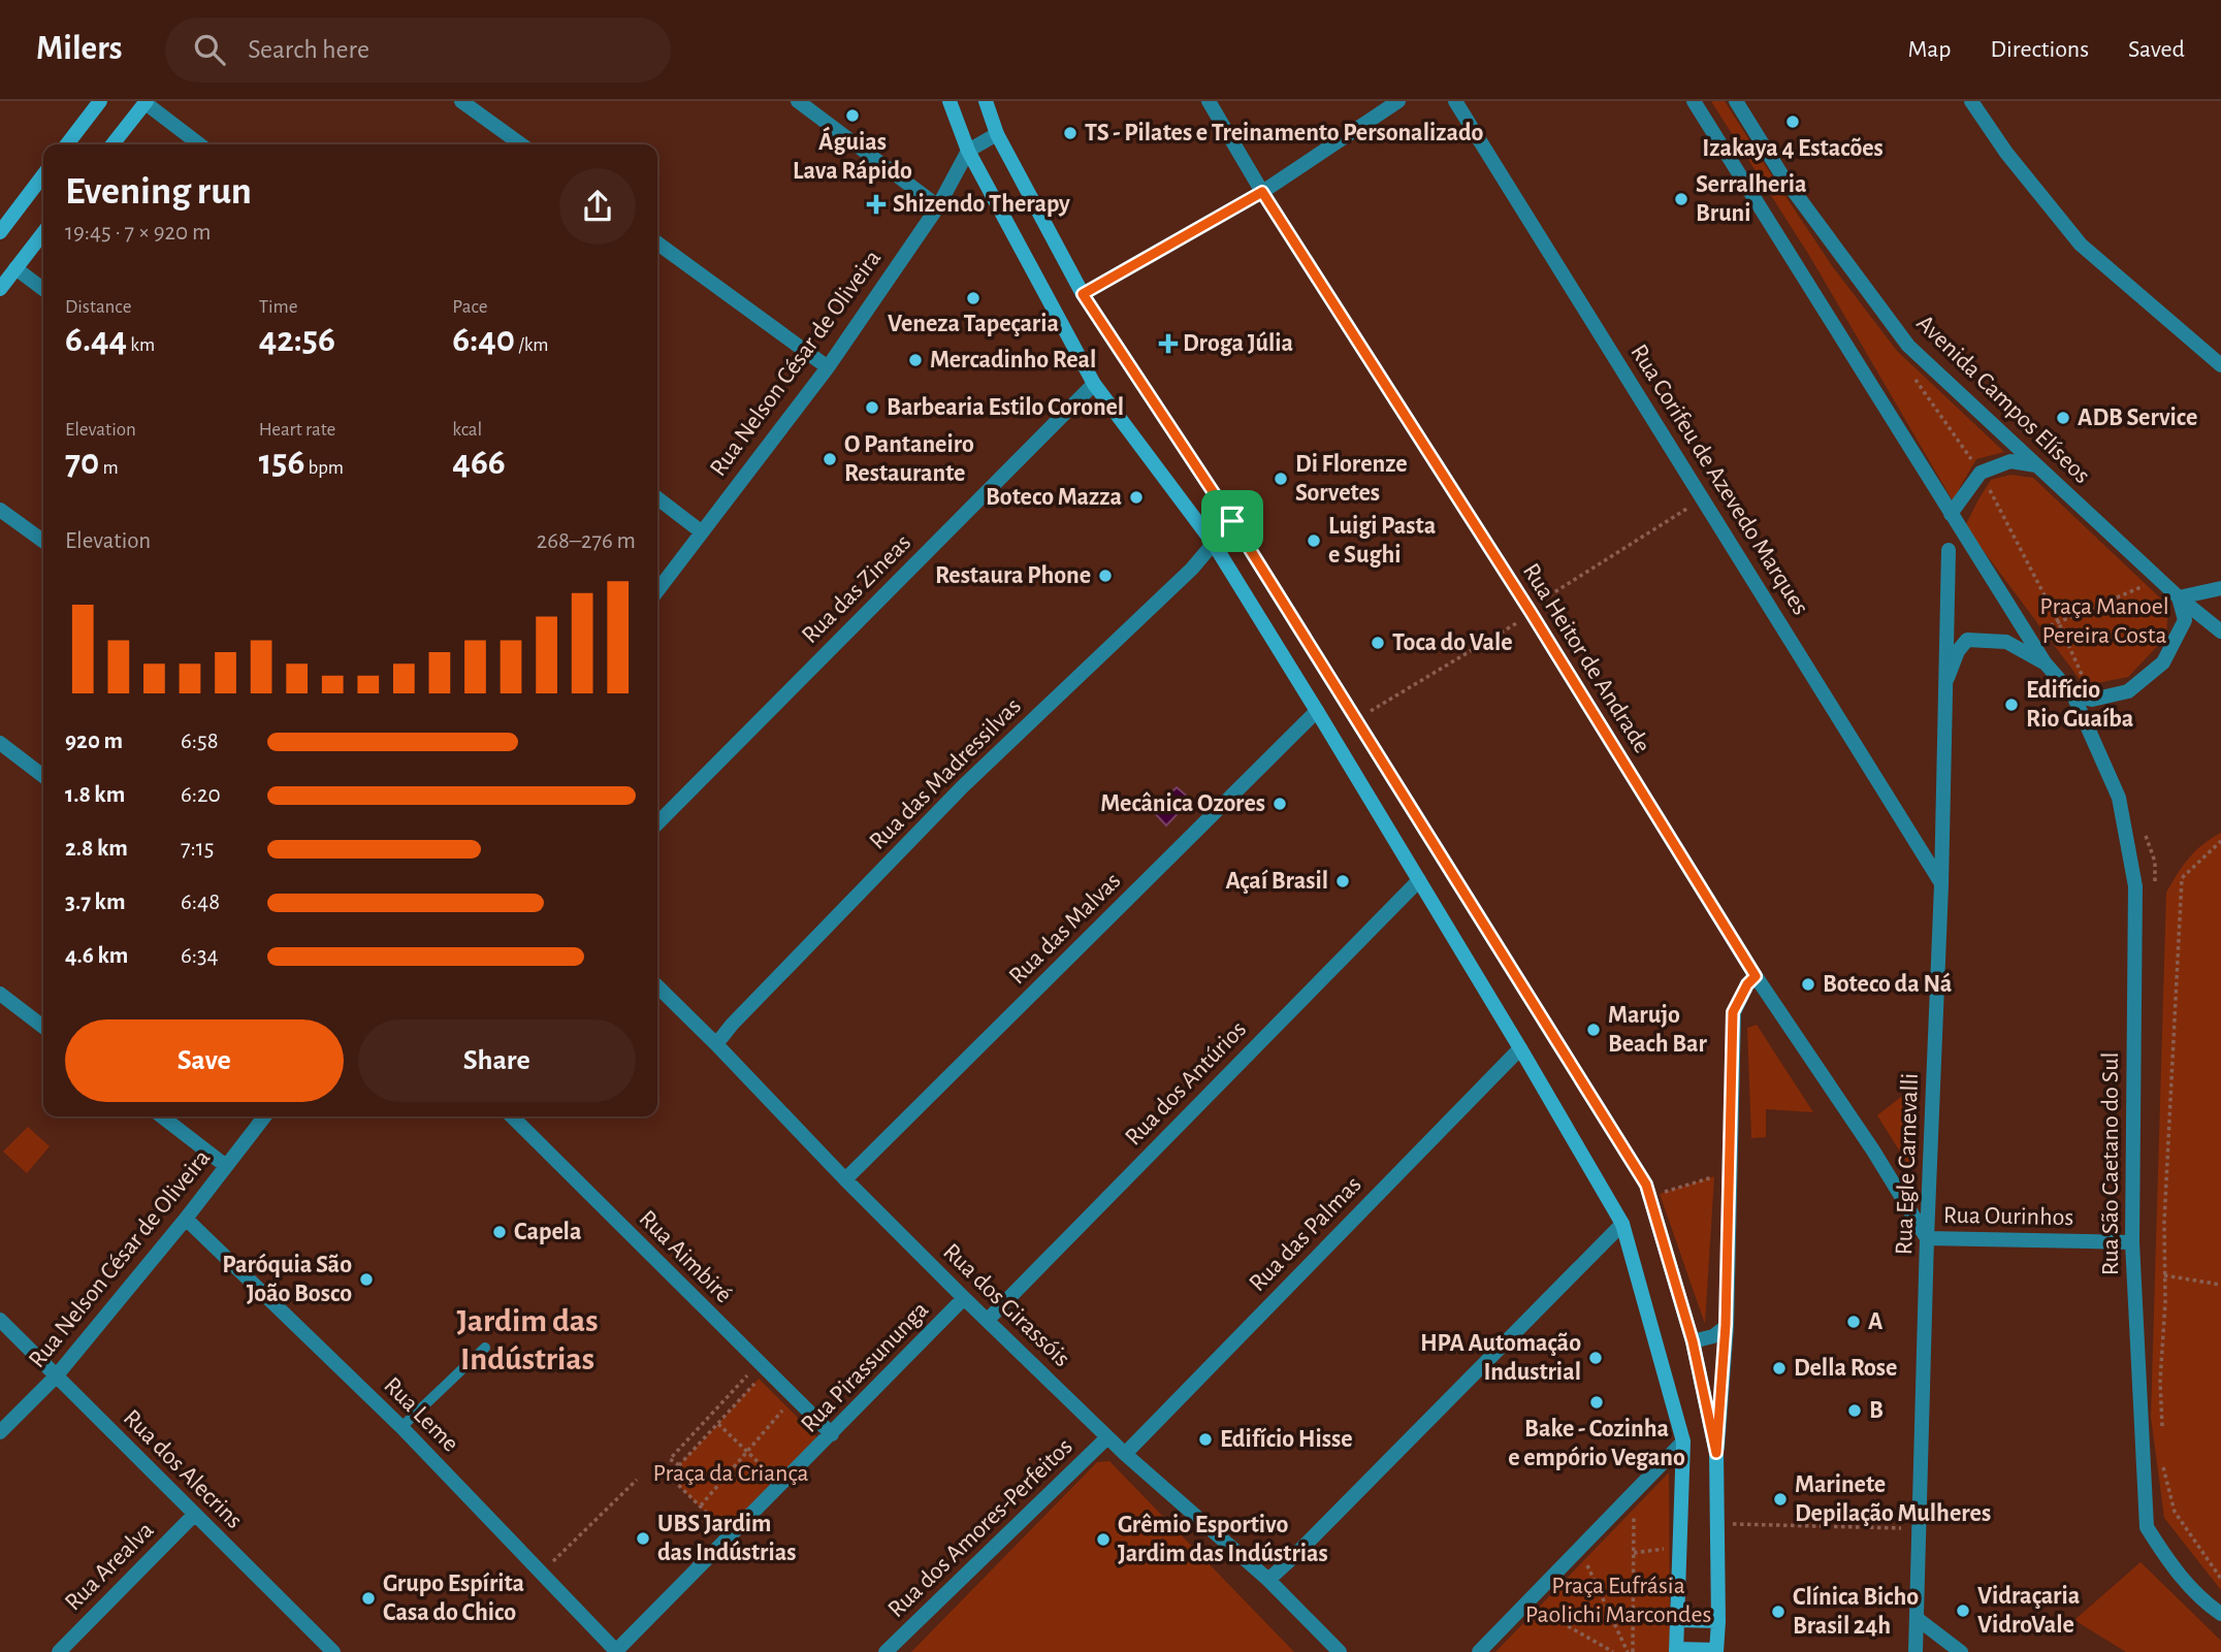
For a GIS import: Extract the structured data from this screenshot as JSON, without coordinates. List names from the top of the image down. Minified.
{"streets":{"street":["Rua Nelson César de Oliveira","Avenida Campos Elíseos","Rua Corifeu de Azevedo Marques","Rua das Zineas","Rua Heitor de Andrade","Rua das Madressilvas","Rua das Malvas","Rua dos Antúrios","Rua Egle Carnevalli","Rua São Caetano do Sul","Rua Ourinhos","Rua das Palmas","Rua Aimbiré","Rua dos Girassóis","Rua Pirassununga","Rua Leme","Rua dos Alecrins","Rua dos Amores-Perfeitos","Rua Arealva"]},"crossings":[["Rua Nelson César de Oliveira","Rua Leme"],["Rua Nelson César de Oliveira","Rua dos Alecrins"],["Rua Corifeu de Azevedo Marques","Rua Egle Carnevalli"],["Rua Heitor de Andrade","Rua Egle Carnevalli"],["Rua Heitor de Andrade","Rua Ourinhos"],["Rua das Madressilvas","Rua dos Girassóis"],["Rua das Malvas","Rua dos Girassóis"],["Rua dos Antúrios","Rua dos Girassóis"],["Rua Egle Carnevalli","Rua Ourinhos"],["Rua São Caetano do Sul","Rua Ourinhos"],["Rua das Palmas","Rua dos Girassóis"],["Rua Aimbiré","Rua Pirassununga"],["Rua dos Girassóis","Rua Pirassununga"],["Rua dos Girassóis","Rua dos Amores-Perfeitos"],["Rua Pirassununga","Rua Leme"],["Rua dos Alecrins","Rua Arealva"]],"districts":["Jardim das Indústrias"],"parks":["Praça Manoel Pereira Costa","Praça da Criança","Praça Eufrásia Paolichi Marcondes"],"places":{"other":["Águias Lava Rápido","Izakaya 4 Estacões","TS - Pilates e Treinamento Personalizado","Serralheria Bruni","Veneza Tapeçaria","Mercadinho Real","Barbearia Estilo Coronel","ADB Service","O Pantaneiro Restaurante","Di Florenze Sorvetes","Boteco Mazza","Luigi Pasta e Sughi","Restaura Phone","Toca do Vale","Edifício Rio Guaíba","Mecânica Ozores","Açaí Brasil","Boteco da Ná","Marujo Beach Bar","Capela","Paróquia São João Bosco","A","HPA Automação Industrial","Della Rose","Bake - Cozinha e empório Vegano","B","Edifício Hisse","Marinete Depilação Mulheres","UBS Jardim das Indústrias","Grêmio Esportivo Jardim das Indústrias","Grupo Espírita Casa do Chico","Vidraçaria VidroVale","Clínica Bicho Brasil 24h"],"health":["Shizendo Therapy","Droga Júlia"]},"page":{"header":"Milers","search":"Search here","nav":["Map","Directions","Saved"],"heading":["Evening run","19:45 · 7 × 920 m"],"stats":[["Distance","6.44 km"],["Time","42:56"],["Pace","6:40 /km"],["Elevation","70 m"],["Heart rate","156 bpm"],["kcal","466"]],"chart":["Elevation","268–276 m"],"list":[{"name":"920 m","note":"6:58"},{"name":"1.8 km","note":"6:20"},{"name":"2.8 km","note":"7:15"},{"name":"3.7 km","note":"6:48"},{"name":"4.6 km","note":"6:34"}],"buttons":["Save","Share"]}}
